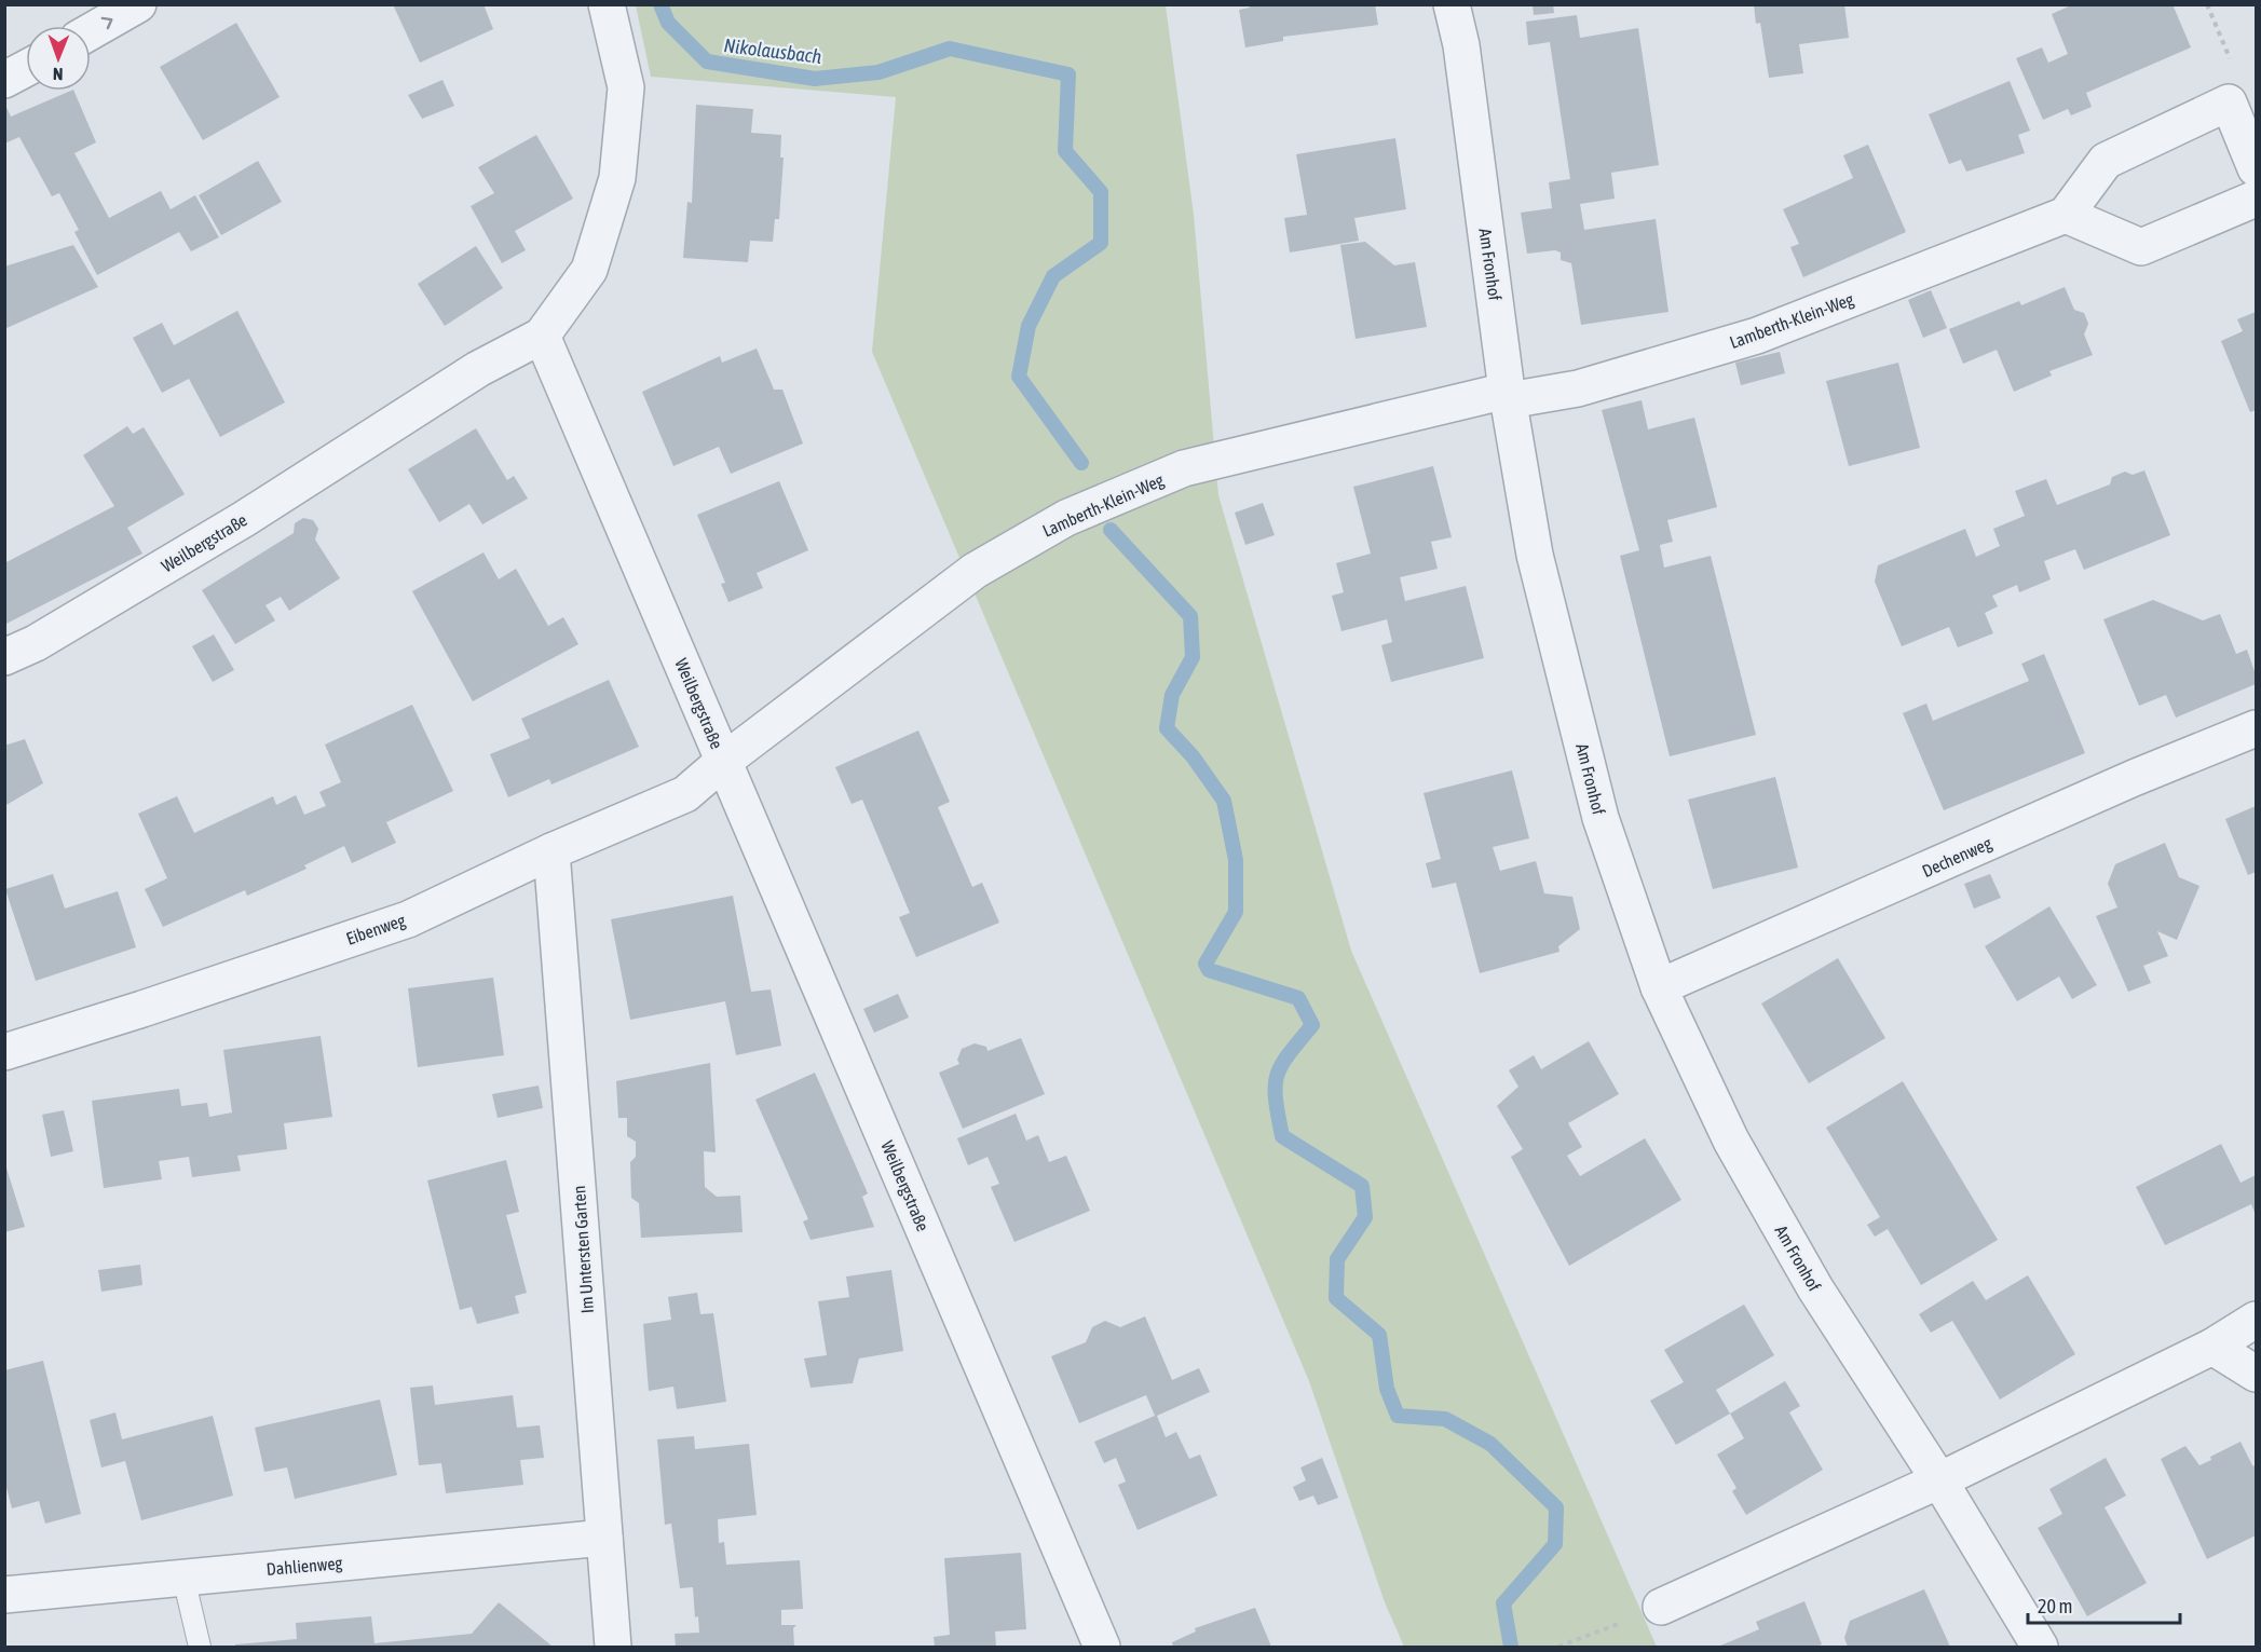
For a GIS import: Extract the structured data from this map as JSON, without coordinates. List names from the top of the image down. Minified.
{"streets":{"street":["Am Fronhof","Lamberth-Klein-Weg","Weilbergstraße","Dechenweg","Eibenweg","Im Untersten Garten","Dahlienweg"]},"crossings":[["Am Fronhof","Lamberth-Klein-Weg"],["Am Fronhof","Dechenweg"],["Lamberth-Klein-Weg","Weilbergstraße"],["Lamberth-Klein-Weg","Eibenweg"],["Weilbergstraße","Eibenweg"],["Eibenweg","Im Untersten Garten"],["Im Untersten Garten","Dahlienweg"]],"water":["Nikolausbach"],"scale_bar":"20 m","north":"bottom"}
